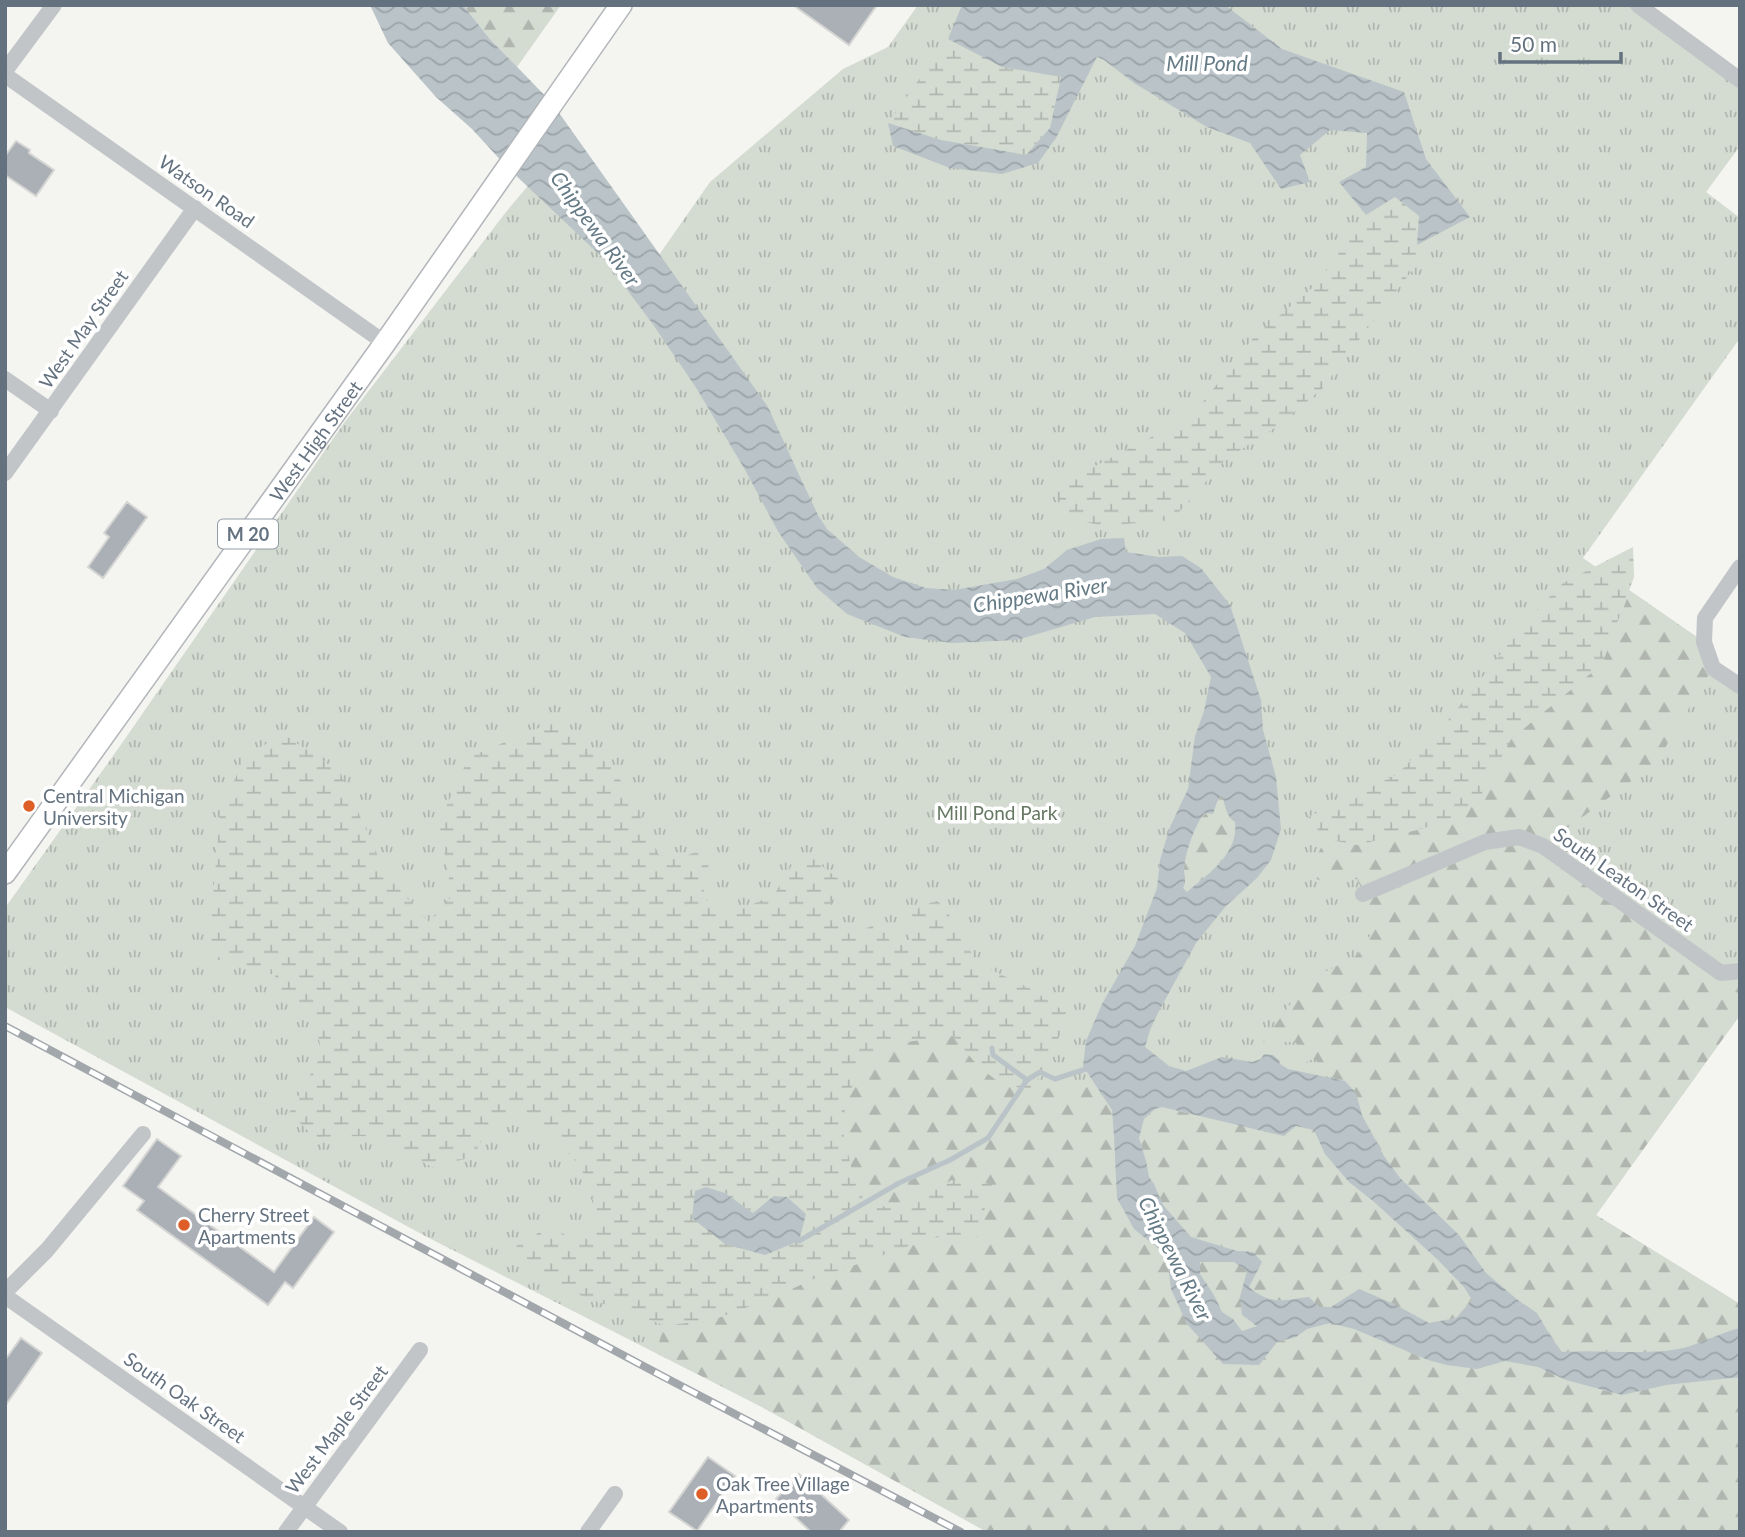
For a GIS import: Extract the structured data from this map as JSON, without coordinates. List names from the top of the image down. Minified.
{"streets":{"main road":["West High Street","M 20"],"street":["Watson Road","West May Street","South Leaton Street","South Oak Street","West Maple Street"]},"crossings":[["Watson Road","West May Street"],["Watson Road","West High Street"],["South Oak Street","West Maple Street"]],"water":["Mill Pond","Chippewa River"],"parks":["Mill Pond Park"],"places":["Central Michigan University","Cherry Street Apartments","Oak Tree Village Apartments"],"scale_bar":"50 m"}
